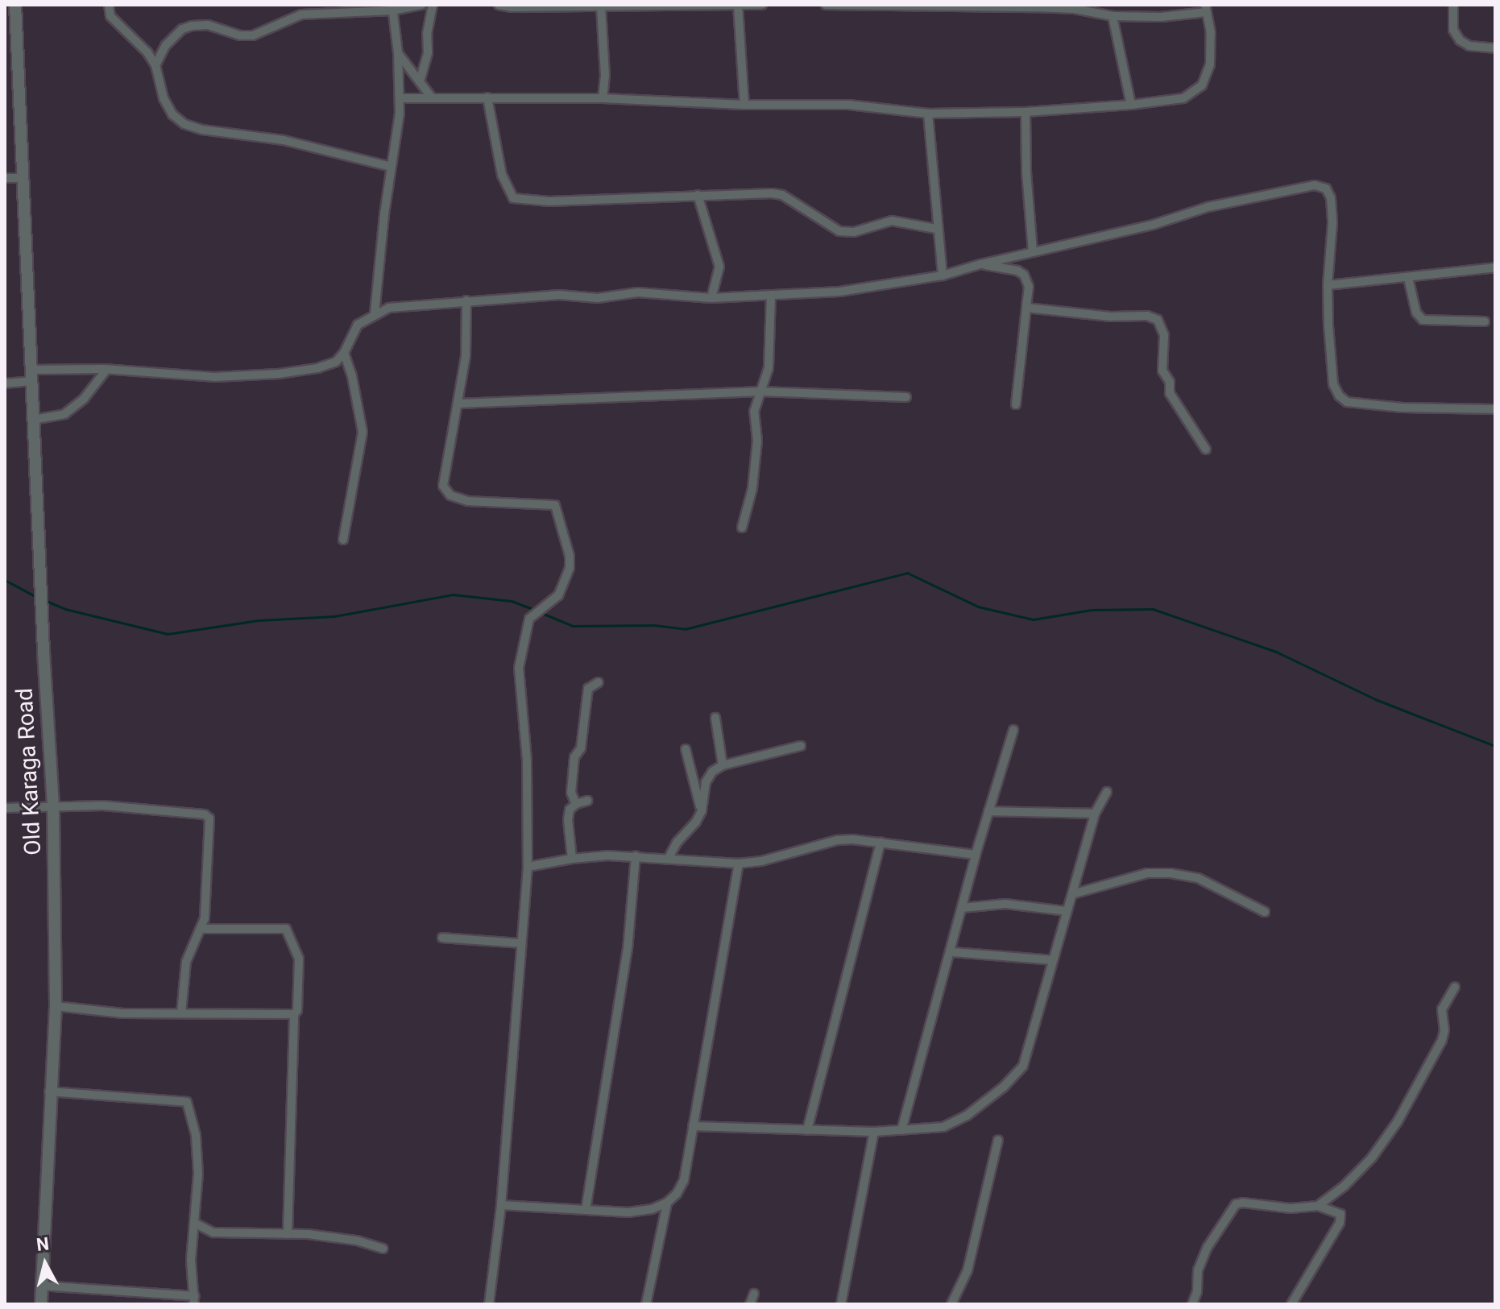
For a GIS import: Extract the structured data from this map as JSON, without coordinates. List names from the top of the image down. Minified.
{"streets":{"street":["Old Karaga Road"]},"north":"top"}
